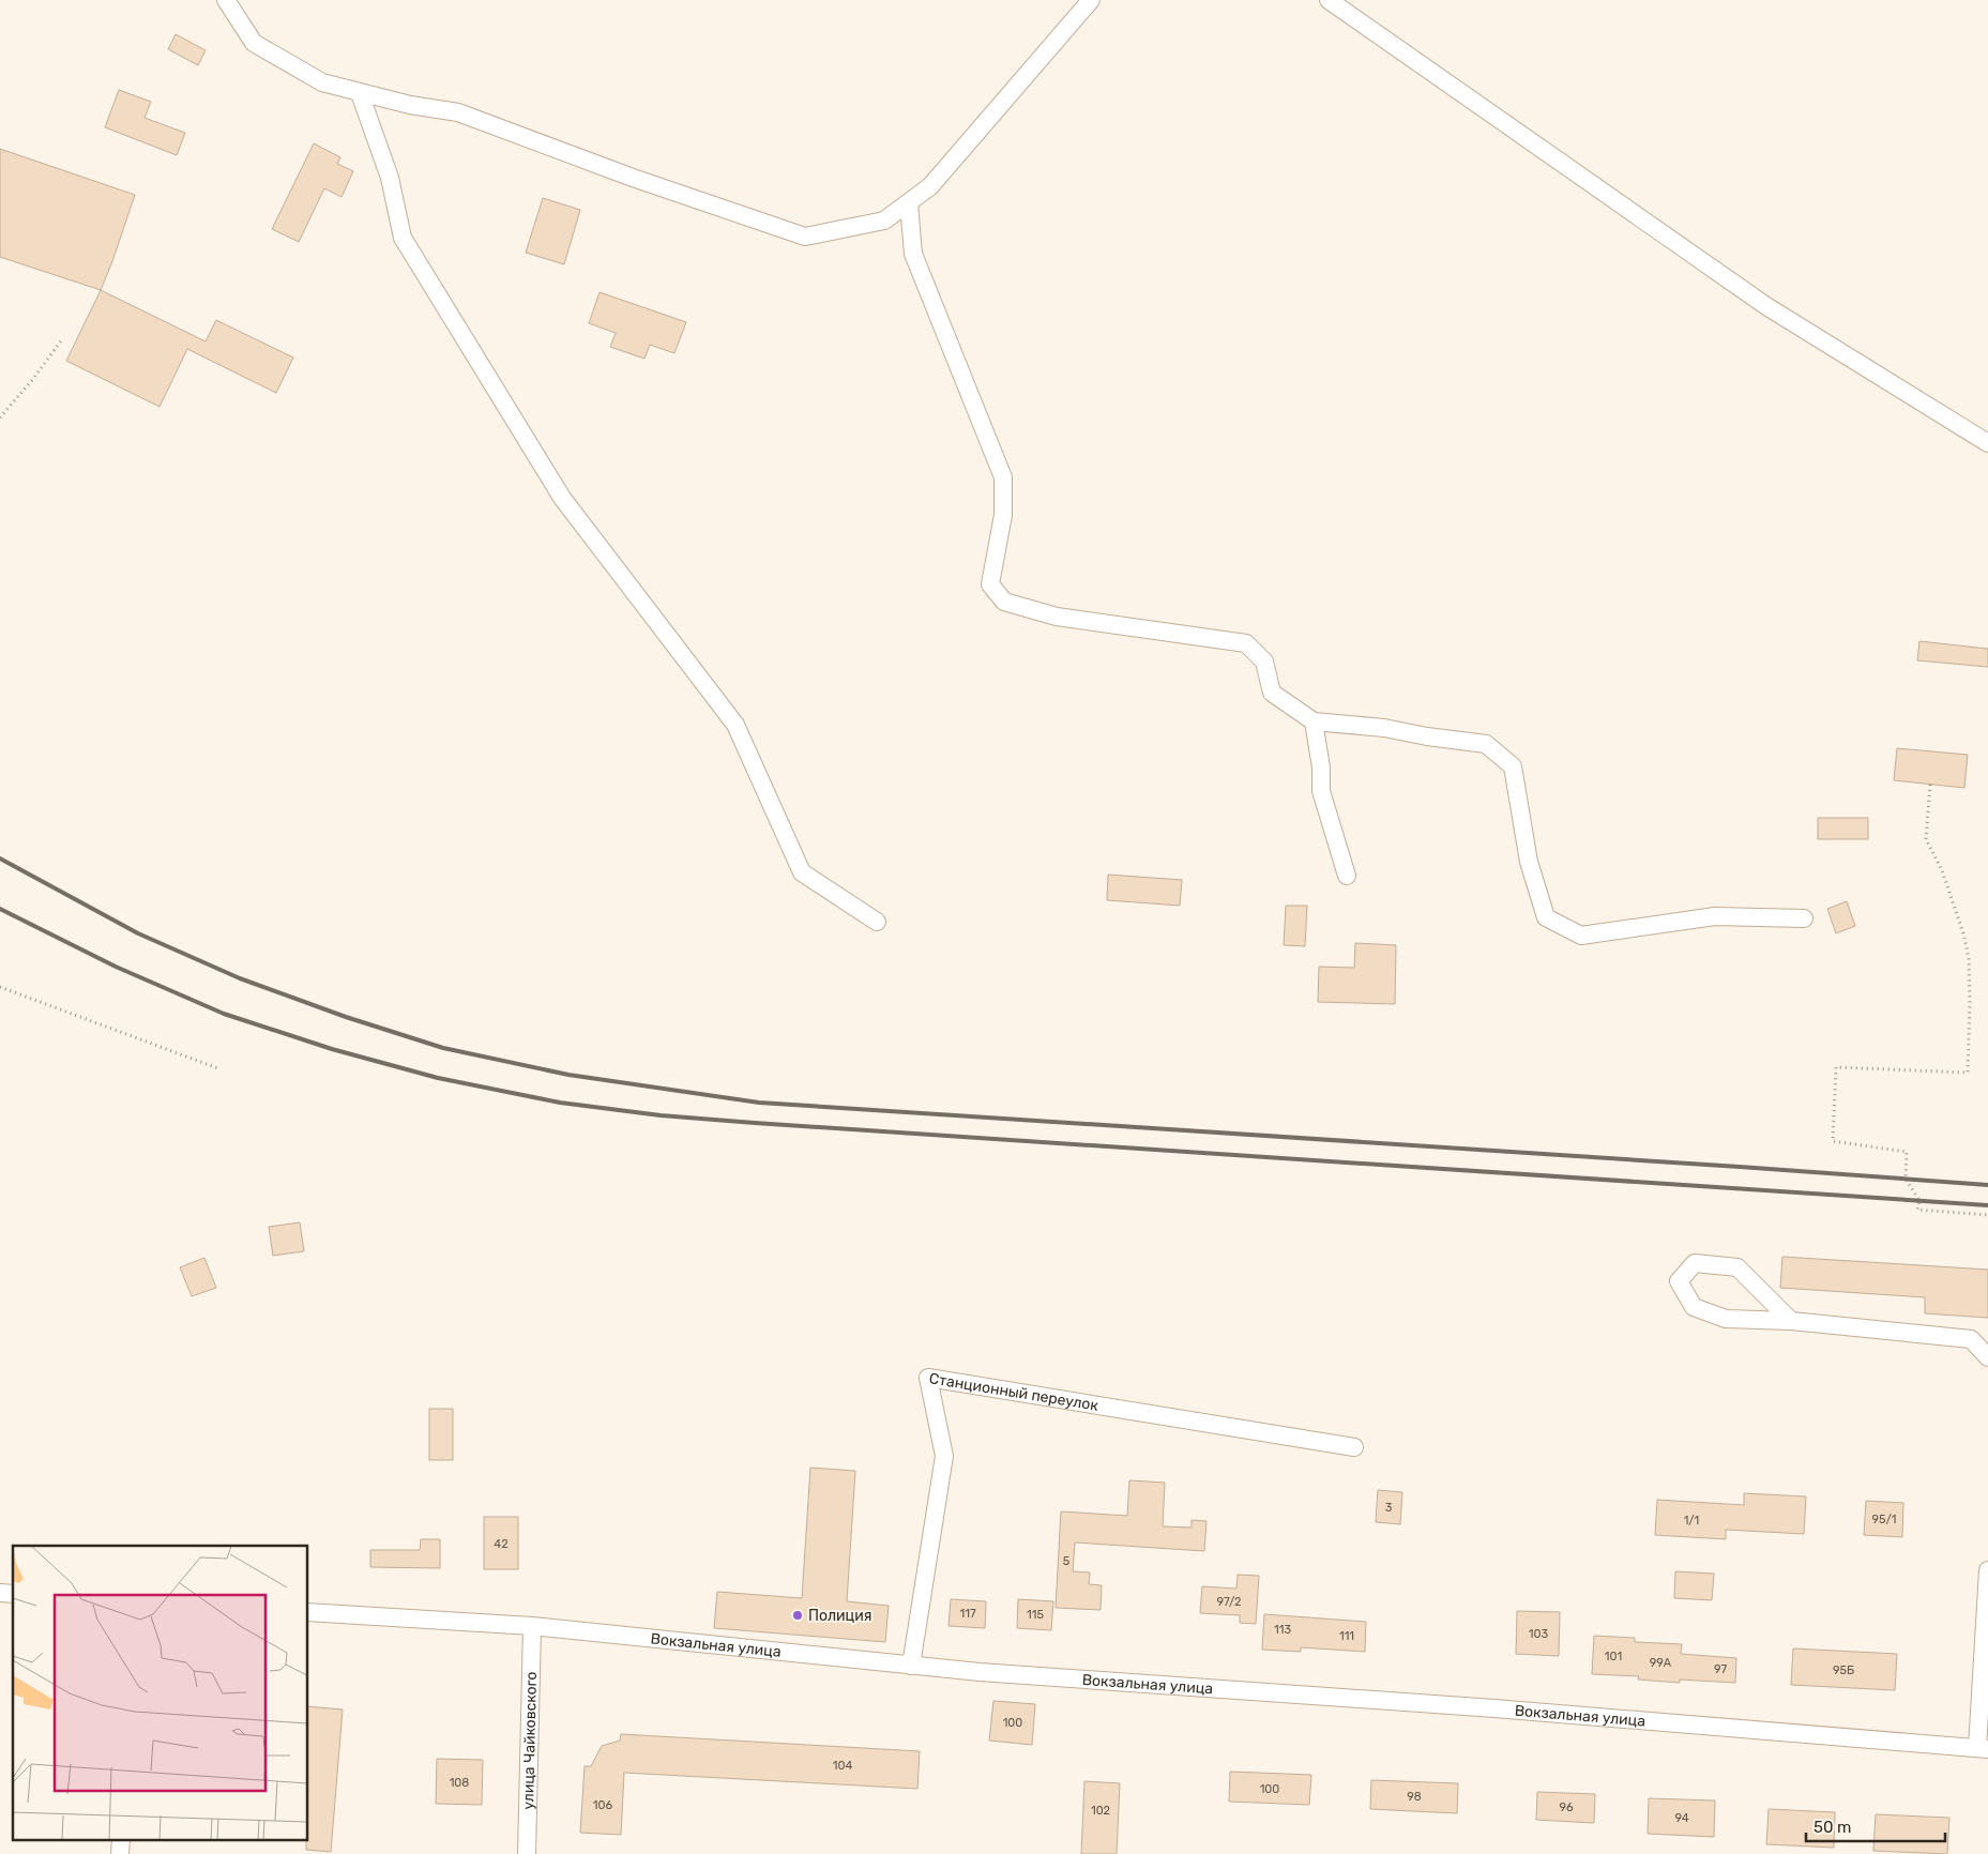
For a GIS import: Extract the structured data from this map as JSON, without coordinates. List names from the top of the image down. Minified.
{"streets":{"street":["Станционный переулок","Вокзальная улица","улица Чайковского"]},"crossings":[["Станционный переулок","Вокзальная улица"],["Вокзальная улица","улица Чайковского"]],"places":["Полиция"],"house_numbers":["3","95/1","1/1","42","5","97/2","117","115","113","103","111","101","99А","97","95Б","100","104","108","100","98","106","96","102","94"],"scale_bar":"50 m"}
